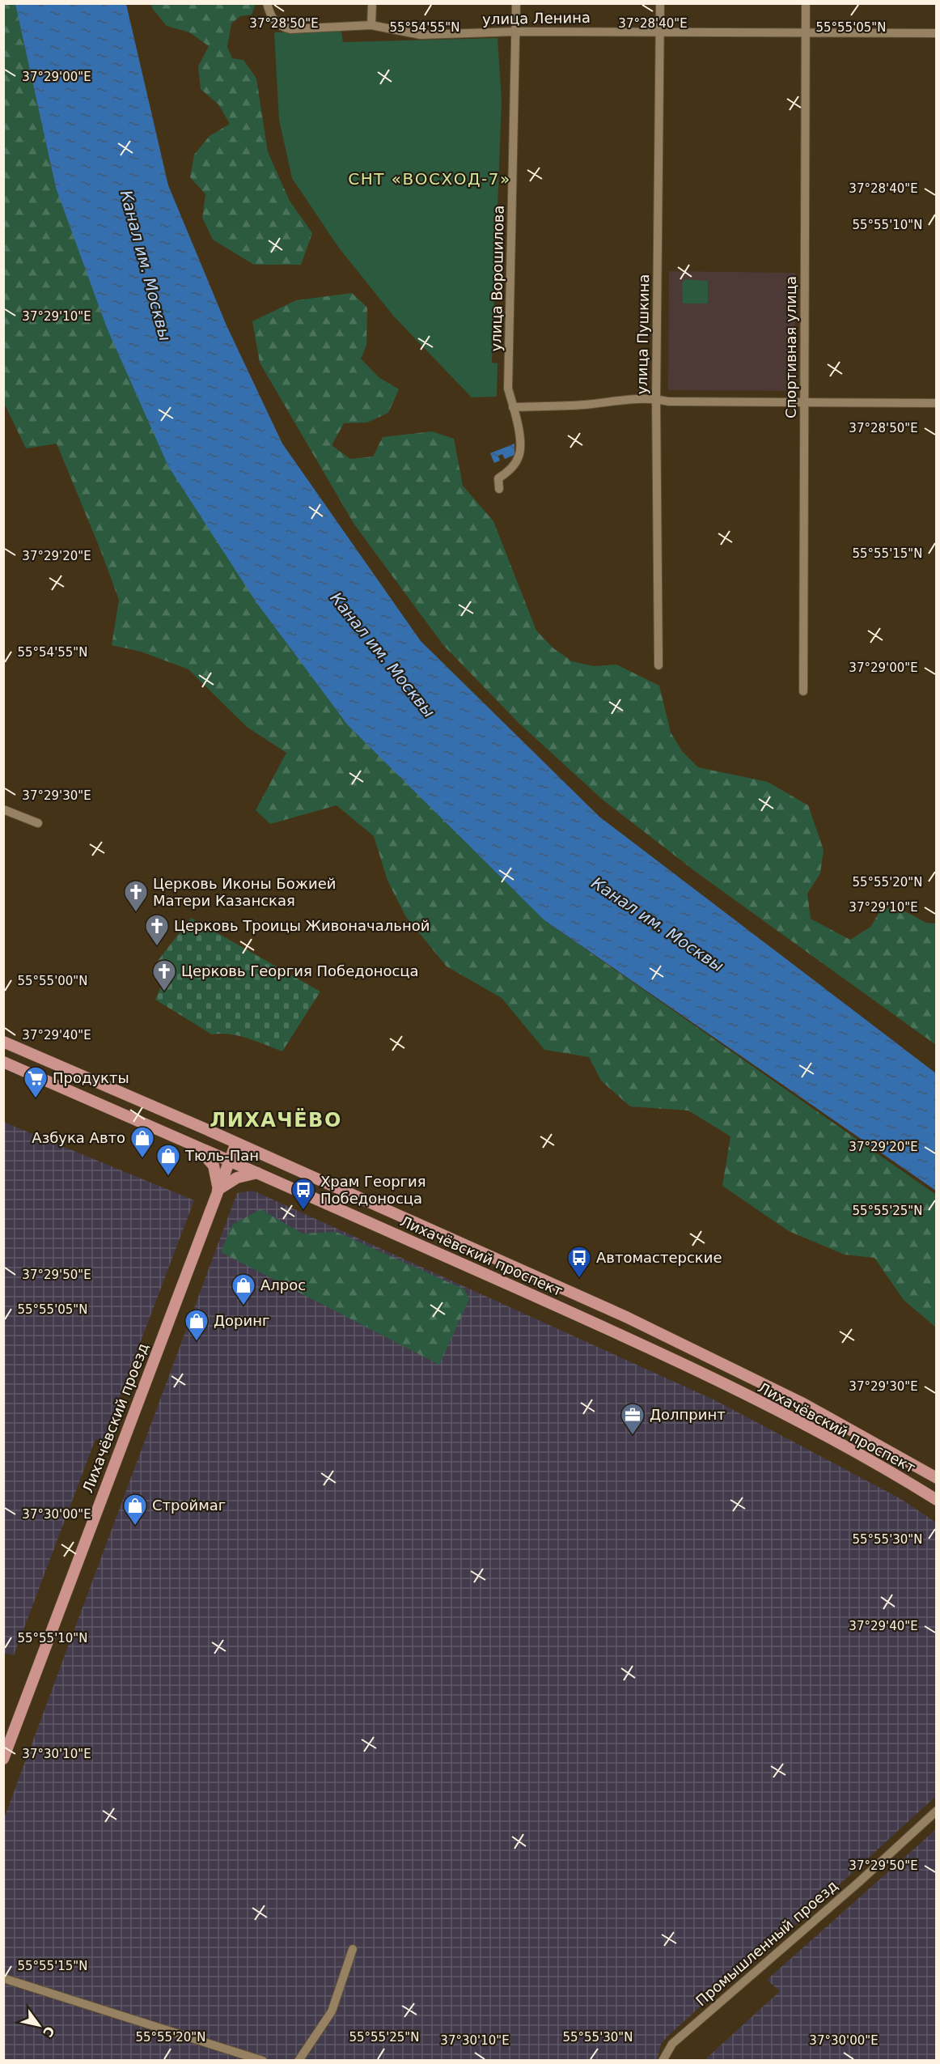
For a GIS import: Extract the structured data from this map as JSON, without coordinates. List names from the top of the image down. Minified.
{"streets":{"main road":["Лихачёвский проспект","Лихачёвский проезд"],"street":["улица Ленина","улица Ворошилова","улица Пушкина","Спортивная улица","Промышленный проезд"]},"crossings":[["улица Ленина","улица Ворошилова"],["улица Ленина","улица Пушкина"],["улица Ленина","Спортивная улица"],["Лихачёвский проспект","Лихачёвский проезд"]],"districts":["СНТ «ВОСХОД-7»","ЛИХАЧЁВО"],"water":["Канал им. Москвы"],"places":{"church":["Церковь Иконы Божией Матери Казанская","Церковь Троицы Живоначальной","Церковь Георгия Победоносца"],"supermarket":["Продукты"],"shop":["Азбука Авто","Тюль-Пан","Алрос","Доринг","Строймаг"],"bus stop":["Храм Георгия Победоносца","Автомастерские"],"office":["Долпринт"]},"north":"bottom right","coordinates":["37°28'40\"E","37°28'50\"E","55°54'55\"N","55°55'05\"N","37°29'00\"E","55°55'10\"N","37°29'10\"E","55°55'15\"N","37°29'20\"E","37°29'30\"E","55°55'20\"N","55°55'00\"N","37°29'40\"E","55°55'25\"N","37°29'50\"E","37°30'00\"E","55°55'30\"N","37°30'10\"E"]}
